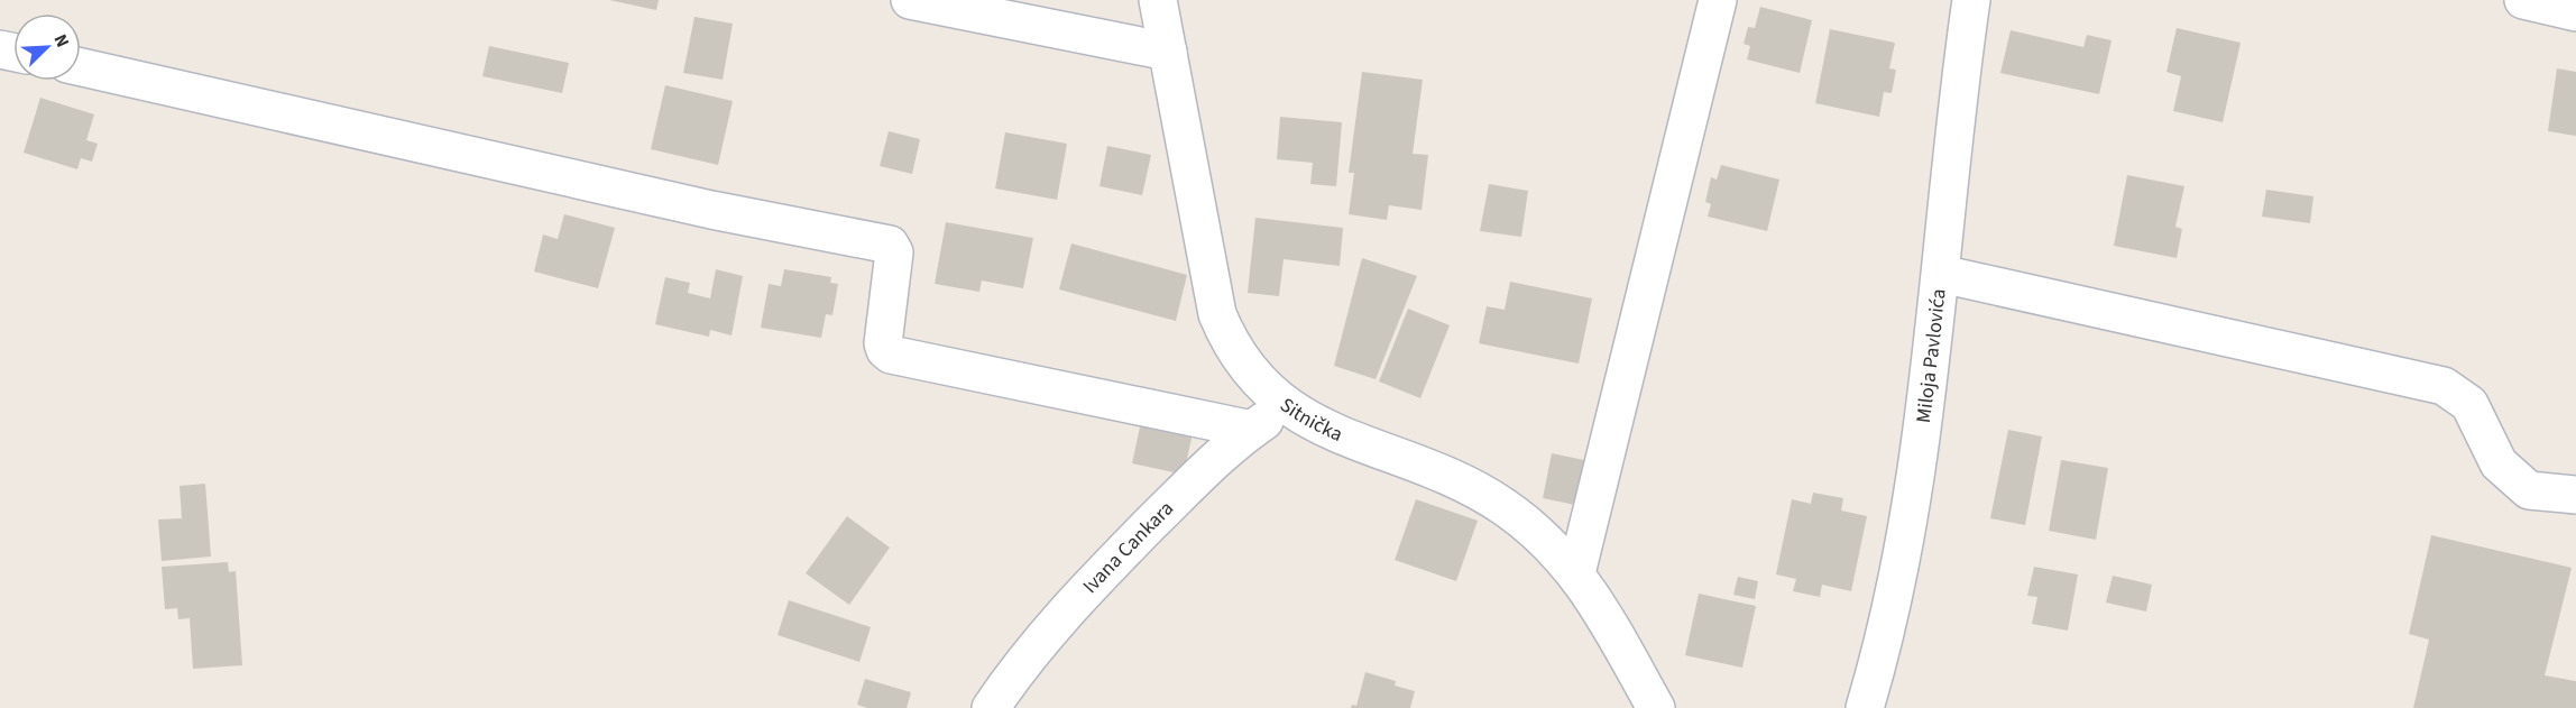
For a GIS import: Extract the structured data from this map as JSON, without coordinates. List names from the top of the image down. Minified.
{"streets":{"street":["Miloja Pavlovića","Sitnička","Ivana Cankara"]},"crossings":[["Sitnička","Ivana Cankara"]],"north":"top right"}
